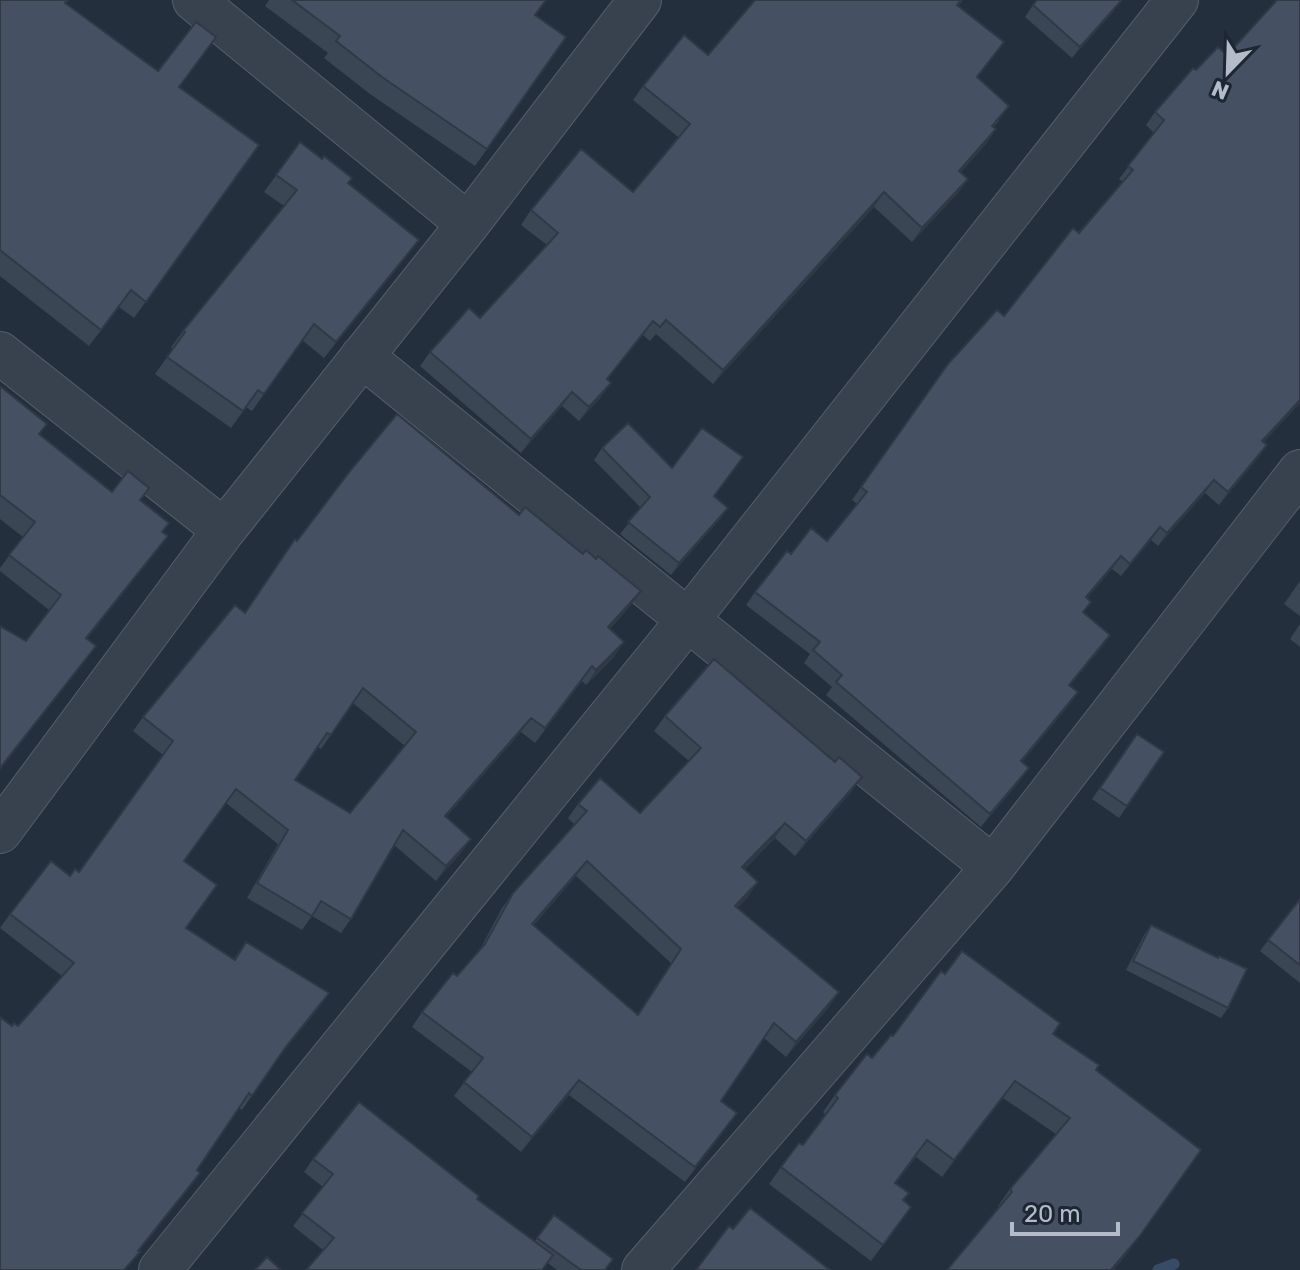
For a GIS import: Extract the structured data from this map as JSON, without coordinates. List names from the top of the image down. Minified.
{"scale_bar":"20 m","north":"bottom left"}
